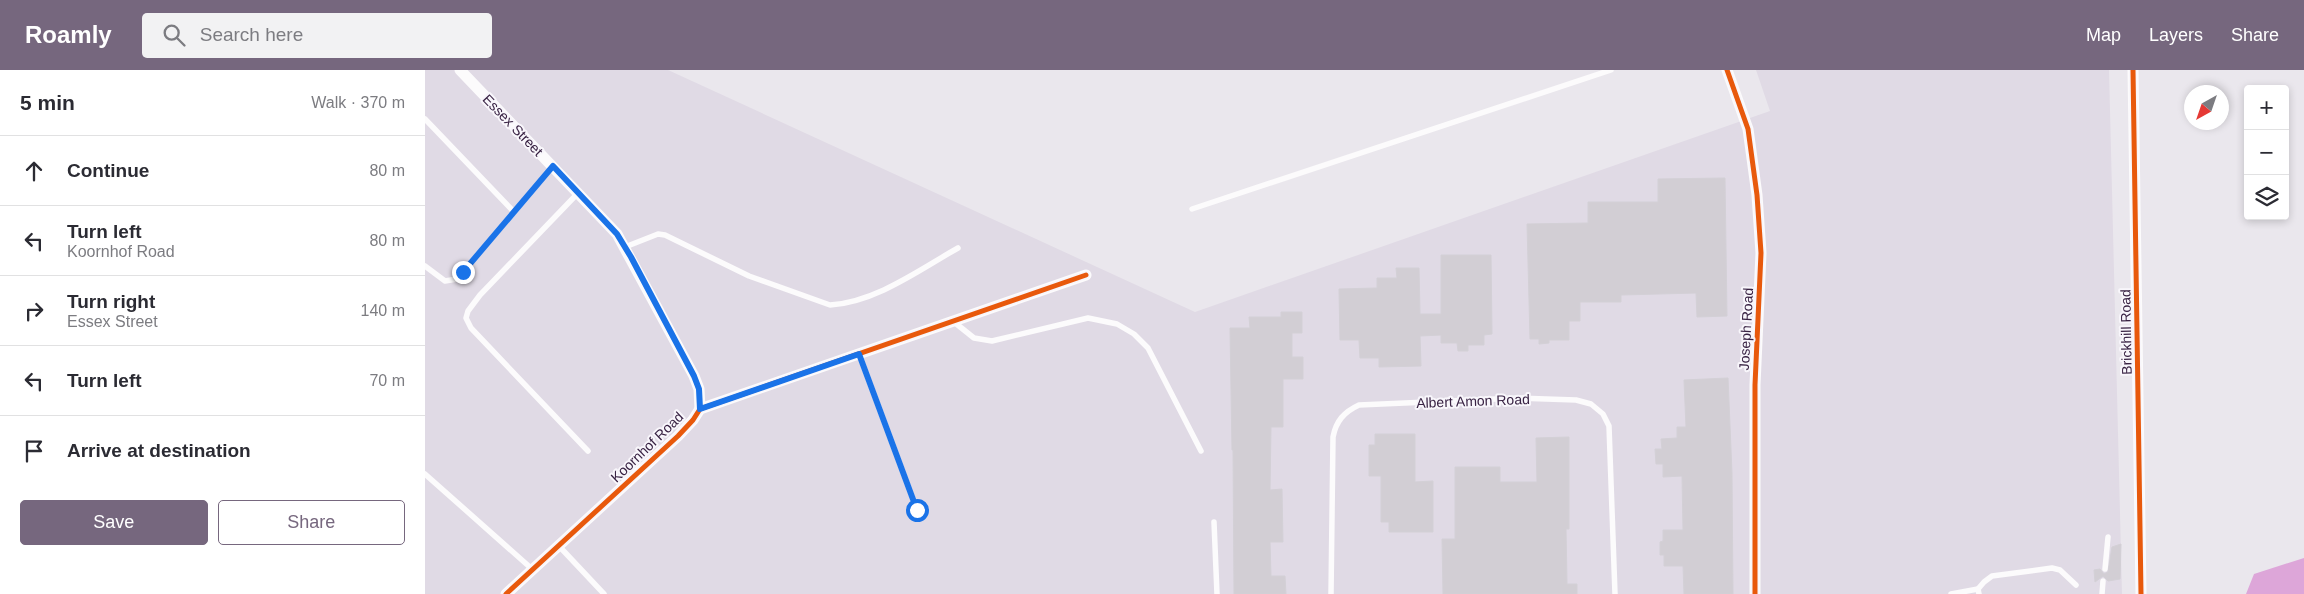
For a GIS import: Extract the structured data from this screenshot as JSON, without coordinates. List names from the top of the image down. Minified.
{"streets":{"street":["Essex Street","Joseph Road","Brickhill Road","Koornhof Road"],"lane":["Albert Amon Road"]},"crossings":[["Essex Street","Koornhof Road"]],"north":"bottom left","page":{"header":"Roamly","search":"Search here","nav":["Map","Layers","Share"],"heading":["5 min","Walk · 370 m"],"map_buttons":["+","−"],"list":[["Continue","80 m"],["Turn left","Koornhof Road","80 m"],["Turn right","Essex Street","140 m"],["Turn left","70 m"],"Arrive at destination"],"buttons":["Save","Share"]}}
